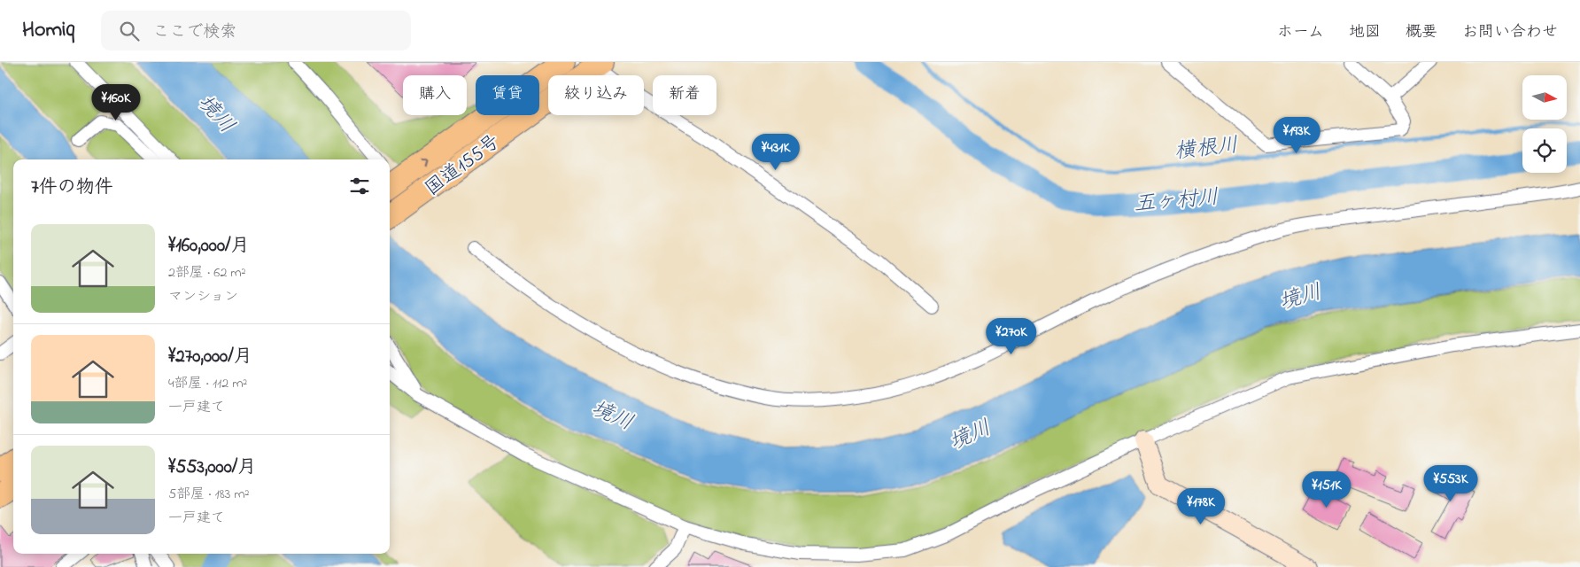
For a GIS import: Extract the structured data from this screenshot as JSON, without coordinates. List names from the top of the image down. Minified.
{"streets":{"highway":["国道155号"]},"water":["境川","横根川","五ヶ村川"],"north":"right","page":{"header":"Homiq","search":"ここで検索","nav":["ホーム","地図","概要","お問い合わせ"],"chip":["購入","賃貸","絞り込み","新着"],"price":["¥160K","¥193K","¥431K","¥270K","¥553K","¥151K","¥178K"],"heading":"7件の物件","list":[{"name":"¥160,000/月","note":"2部屋 · 62 m² · マンション"},{"name":"¥270,000/月","note":"4部屋 · 112 m² · 一戸建て"},{"name":"¥553,000/月","note":"5部屋 · 183 m² · 一戸建て"}]}}
